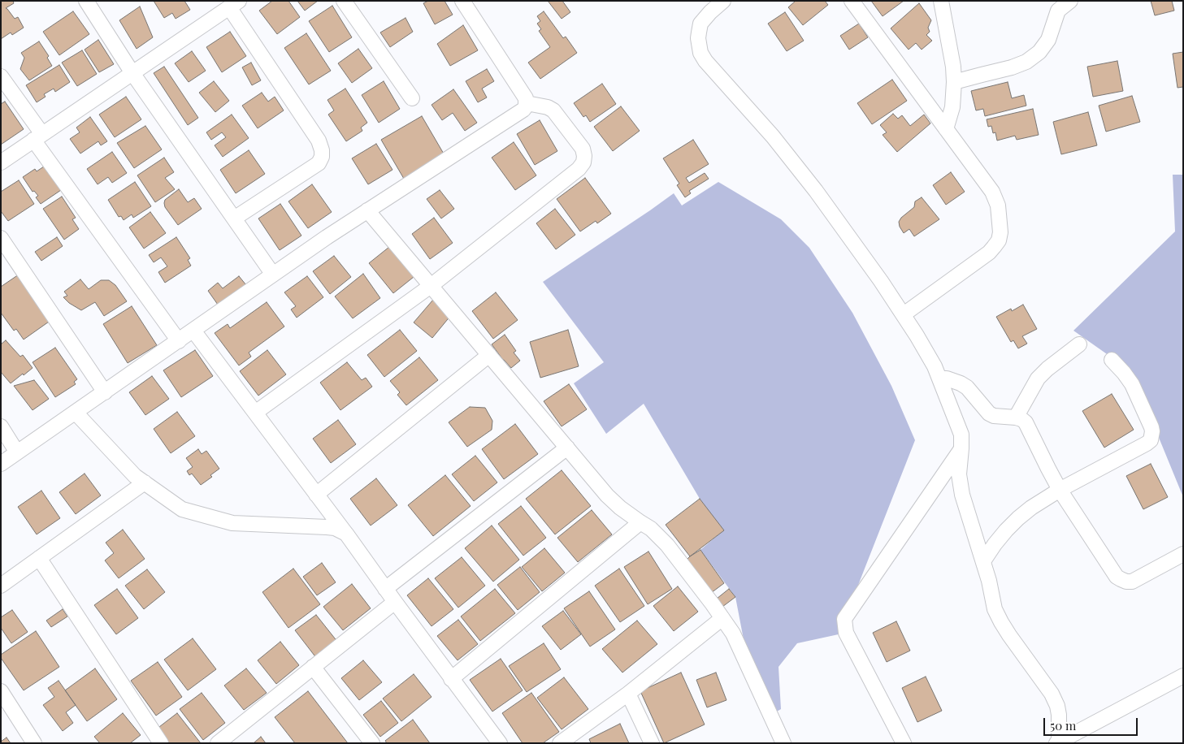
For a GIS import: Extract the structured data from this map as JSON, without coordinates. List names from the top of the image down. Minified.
{"scale_bar":"50 m"}
